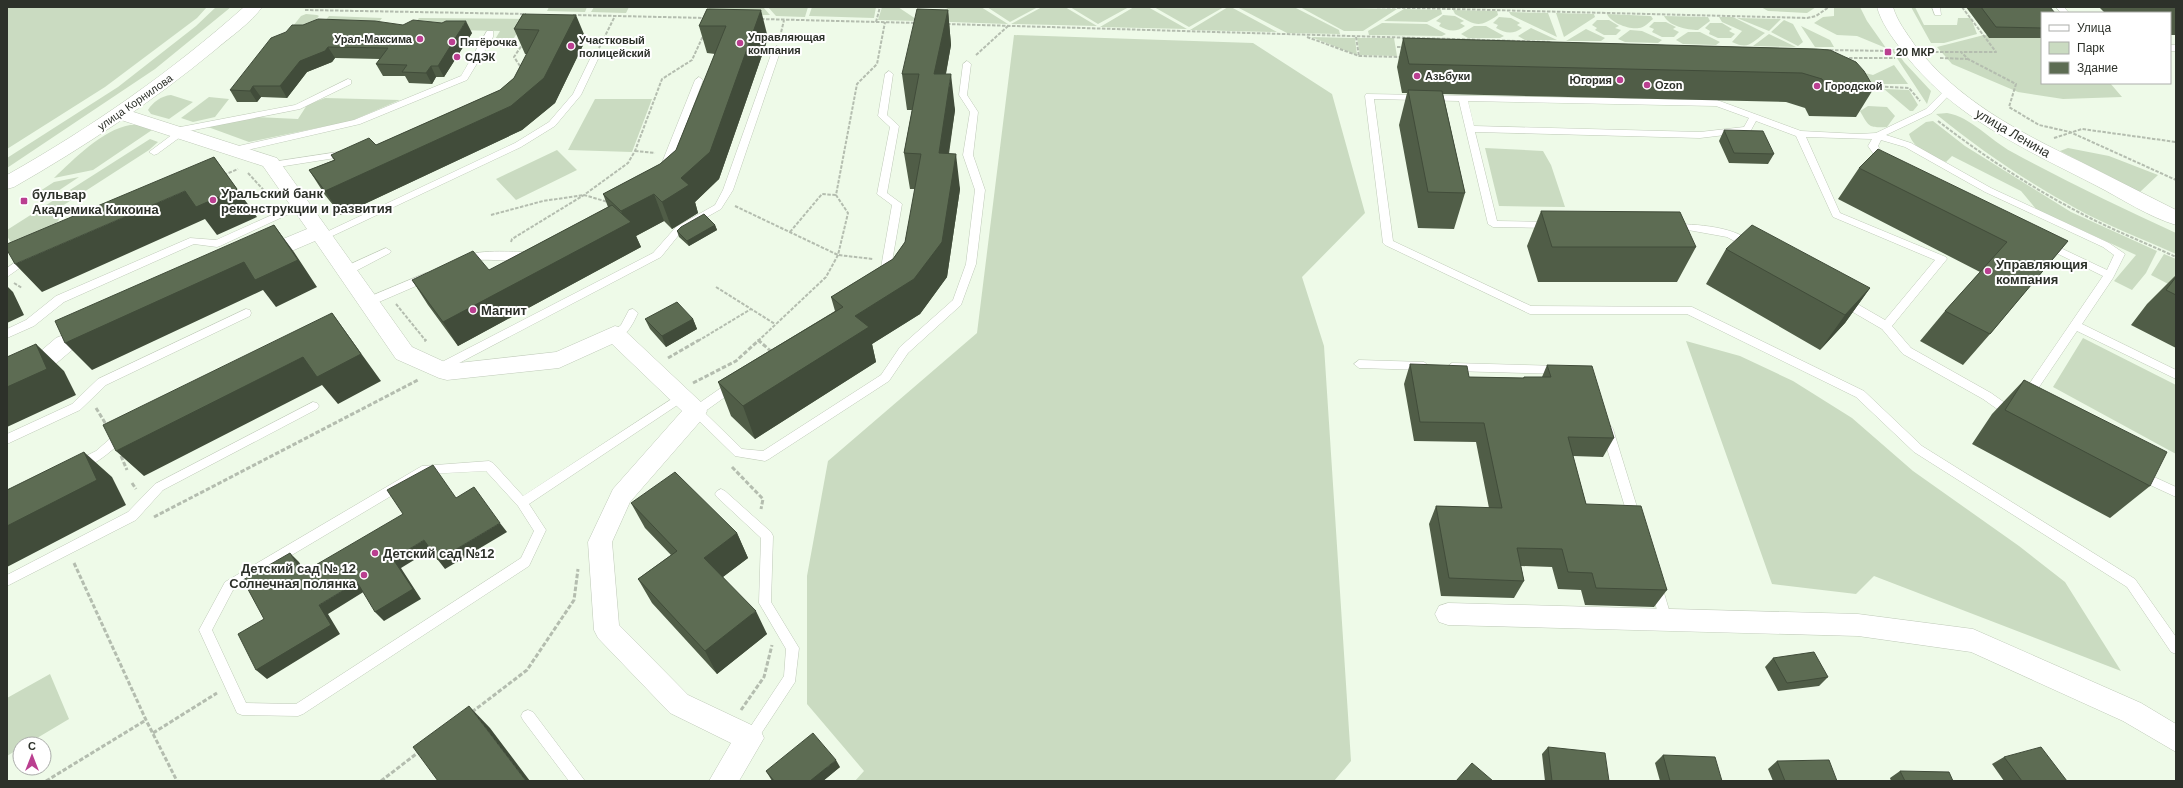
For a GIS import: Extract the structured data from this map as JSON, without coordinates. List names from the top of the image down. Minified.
{"streets":{"street":["улица Корнилова","улица Ленина"]},"places":{"other":["Урал-Максима","Пятёрочка","Управляющая компания","Участковый полицейский","СДЭК","Азьбуки","Югория","Ozon","Городской","Уральский банк реконструкции и развития","Управляющия компания","Магнит","Детский сад №12","Детский сад № 12 Солнечная полянка"],"transit":["20 МКР","бульвар Академика Кикоина"]},"legend":["Улица","Парк","Здание"],"north":"top"}
